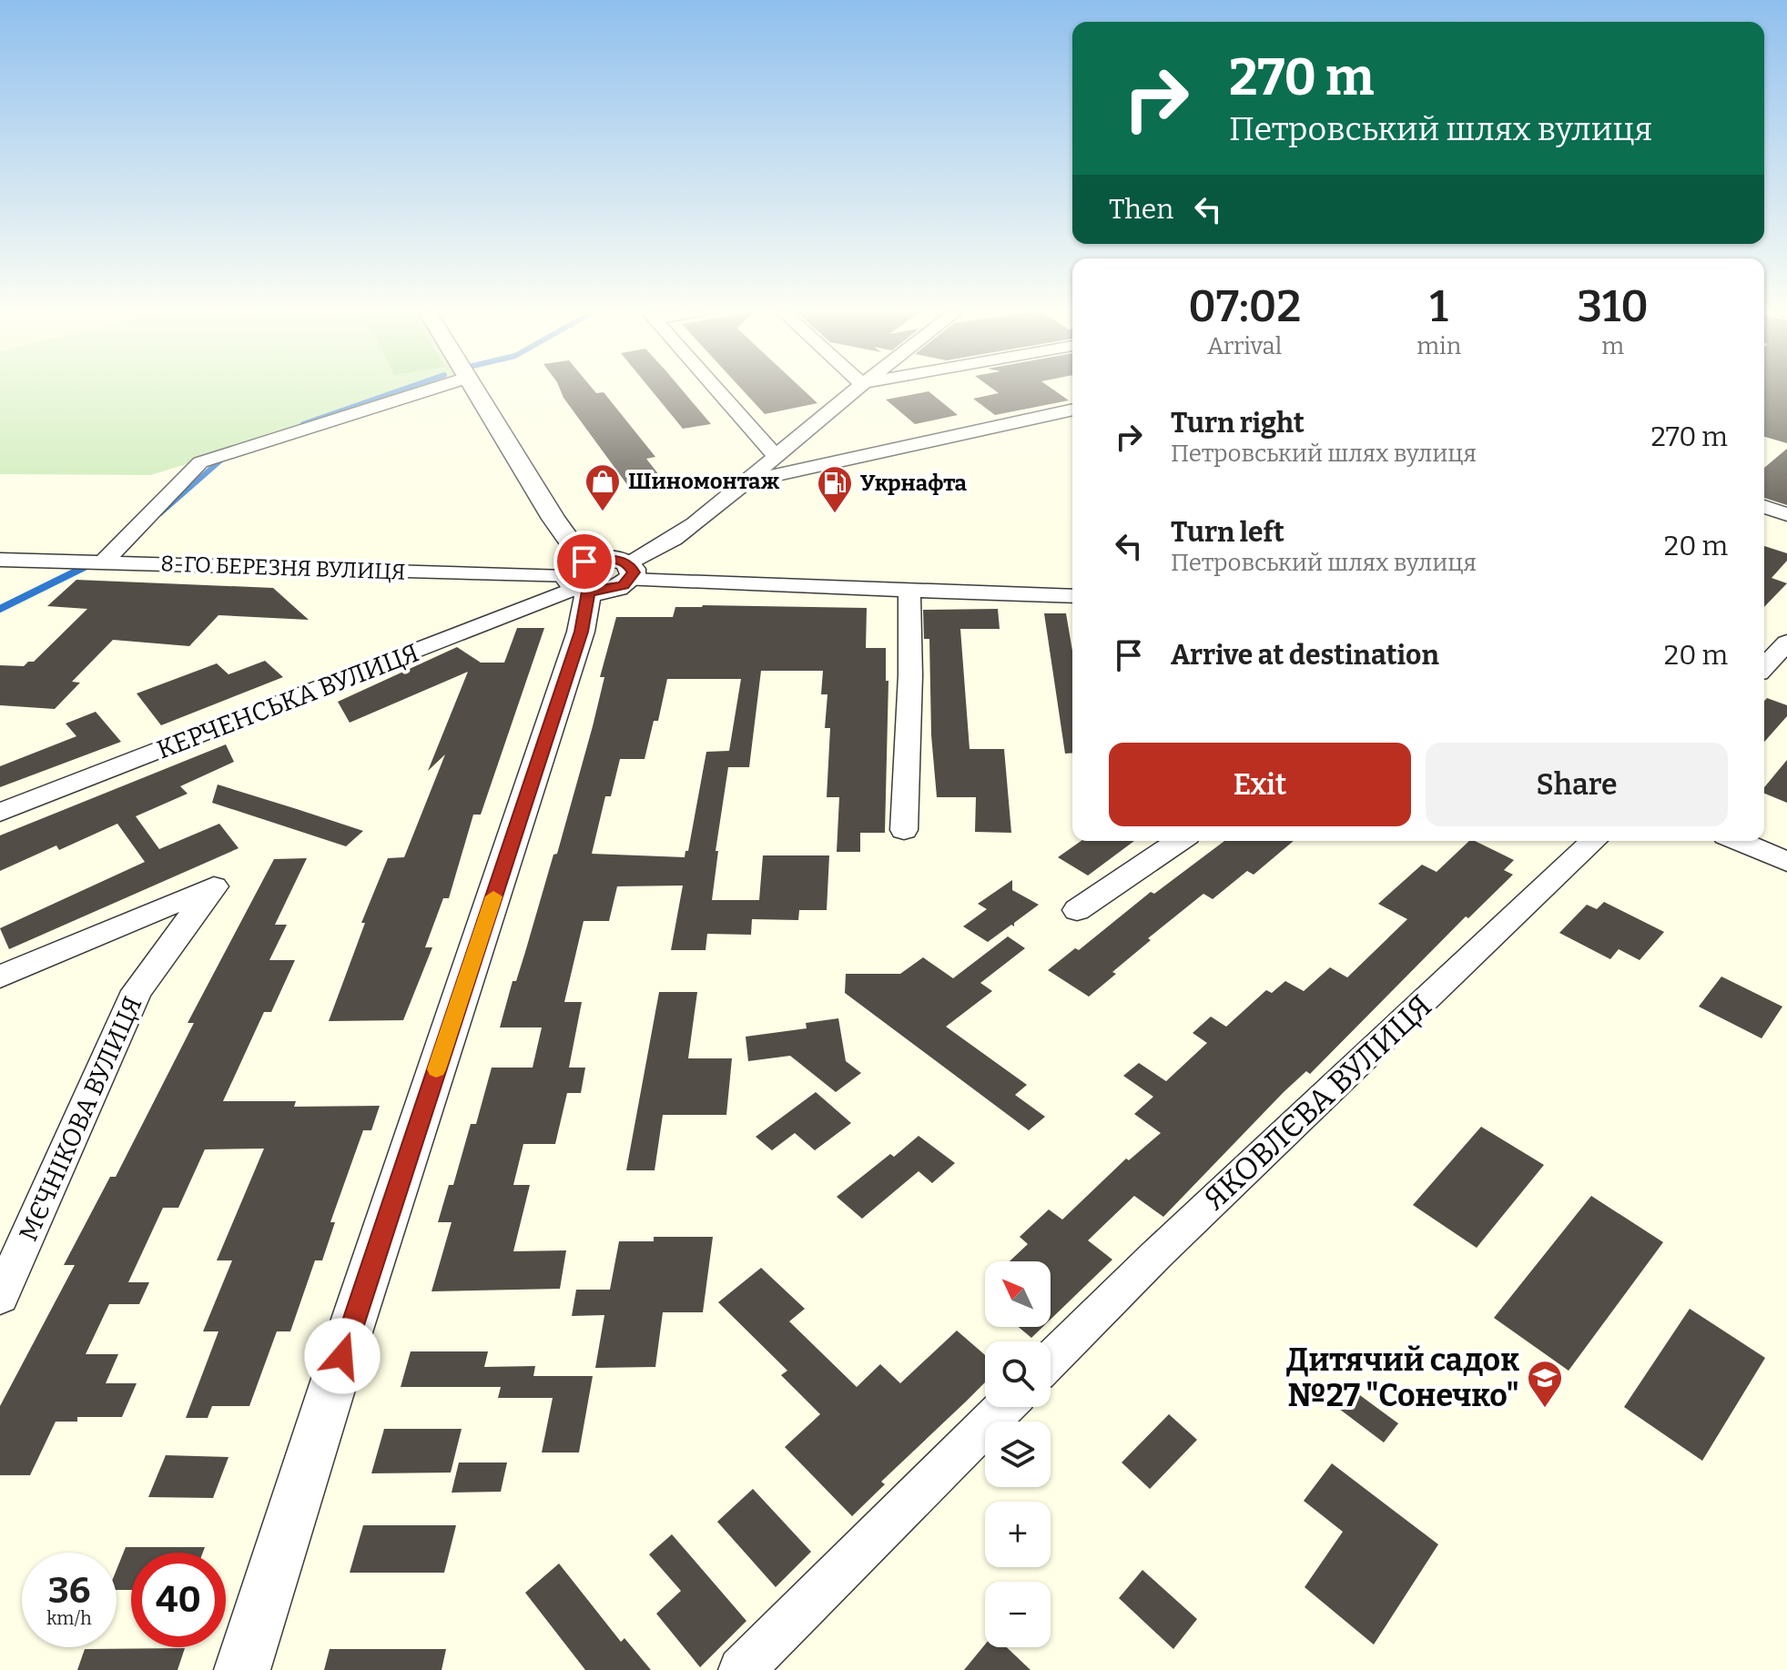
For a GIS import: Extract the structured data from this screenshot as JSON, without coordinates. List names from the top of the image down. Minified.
{"streets":{"street":["8-ГО БЕРЕЗНЯ ВУЛИЦЯ","КЕРЧЕНСЬКА ВУЛИЦЯ","ЯКОВЛЄВА ВУЛИЦЯ","МЄЧНІКОВА ВУЛИЦЯ"]},"crossings":[["8-ГО БЕРЕЗНЯ ВУЛИЦЯ","КЕРЧЕНСЬКА ВУЛИЦЯ"]],"places":{"shop":["Шиномонтаж"],"fuel station":["Укрнафта"],"school or university":["Дитячий садок №27 \"Сонечко\""]},"north":"top left","page":{"turn":["270 m","Петровський шлях вулиця"],"then":"Then","eta":["07:02","Arrival","1","min","310","m"],"list":[{"name":"Turn right","note":"Петровський шлях вулиця","value":"270 m"},{"name":"Turn left","note":"Петровський шлях вулиця","value":"20 m"},{"name":"Arrive at destination","value":"20 m"}],"buttons":["Exit","Share"],"map_buttons":["+","−"],"speed":"36 km/h","limit":"40"}}
